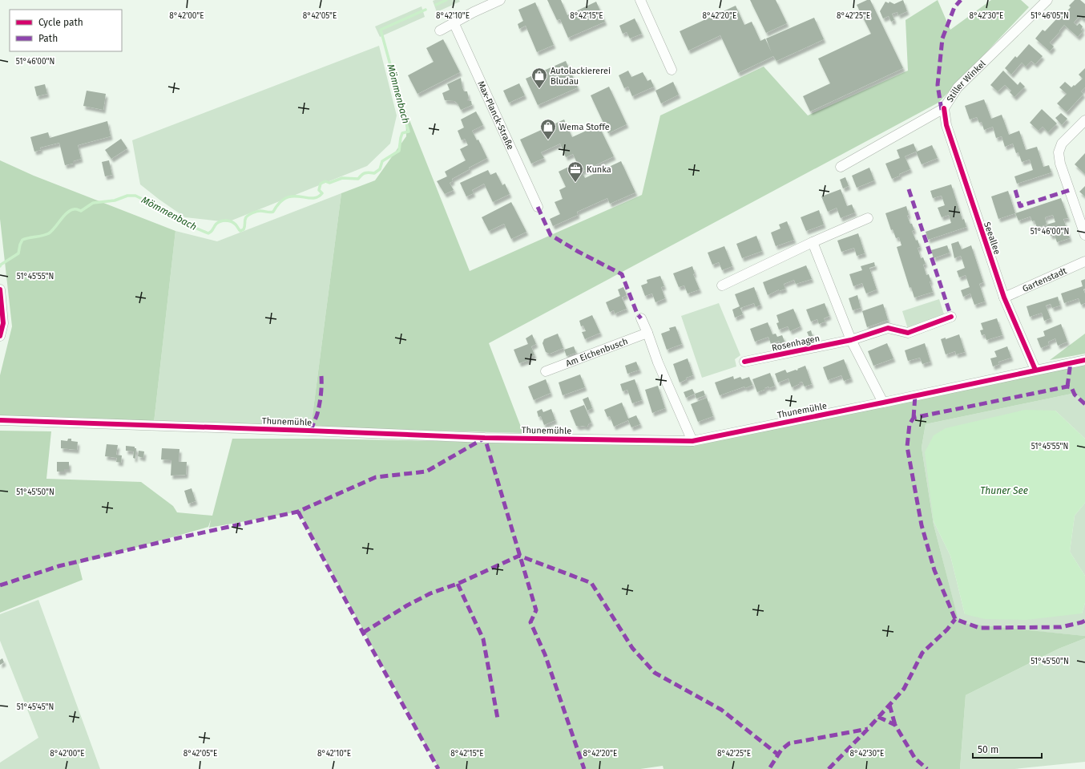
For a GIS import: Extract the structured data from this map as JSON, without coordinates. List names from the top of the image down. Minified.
{"streets":{"street":["Stiller Winkel","Max-Planck-Straße","Seeallee","Gartenstadt","Rosenhagen","Am Eichenbusch","Thunemühle"]},"crossings":[["Stiller Winkel","Seeallee"],["Seeallee","Gartenstadt"],["Seeallee","Thunemühle"]],"water":["Mömmenbach","Thuner See"],"places":{"shop":["Autolackiererei Bludau","Wema Stoffe"],"office":["Kunka"]},"legend":["Cycle path","Path"],"scale_bar":"50 m","coordinates":["8°42'00\"E","8°42'05\"E","8°42'10\"E","8°42'15\"E","8°42'20\"E","8°42'25\"E","8°42'30\"E","51°46'05\"N","51°46'00\"N","51°45'55\"N","51°45'50\"N","51°45'45\"N"]}
